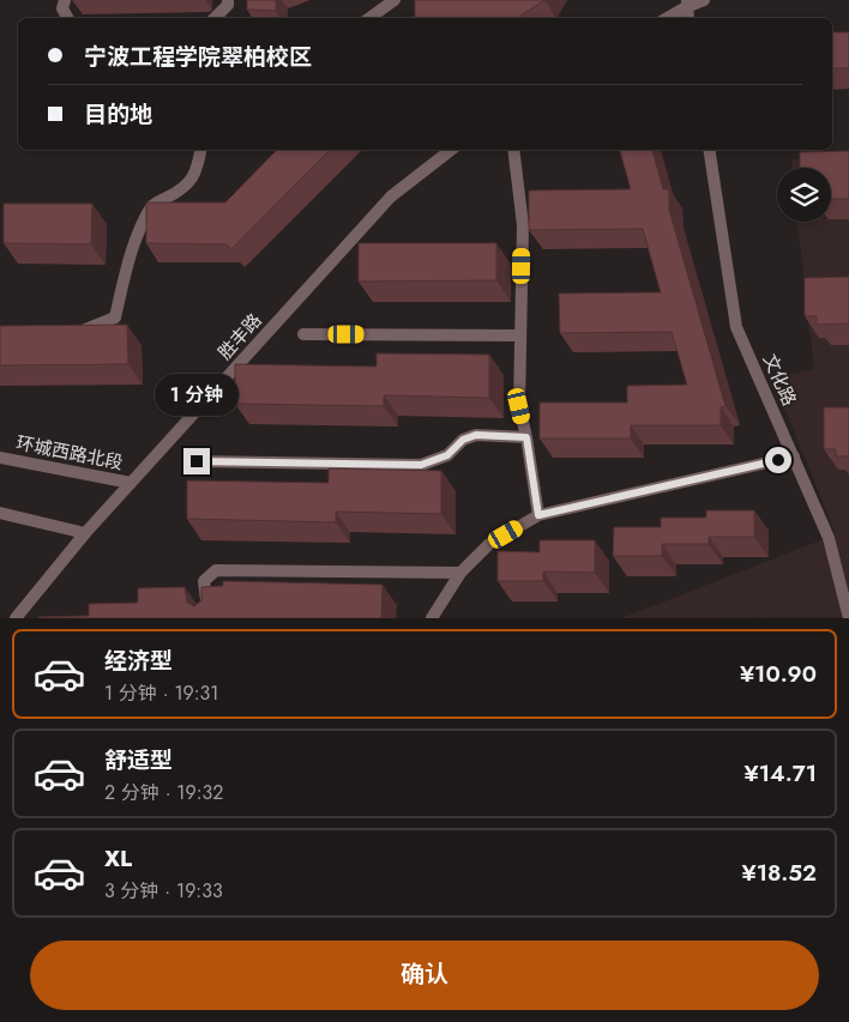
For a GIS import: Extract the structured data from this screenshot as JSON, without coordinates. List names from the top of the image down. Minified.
{"streets":{"street":["胜丰路","文化路","环城西路北段"]},"crossings":[["胜丰路","环城西路北段"]],"page":{"banner":["宁波工程学院翠柏校区","目的地"],"bubble":"1 分钟","list":[{"name":"经济型","note":"1 分钟 · 19:31","value":"¥10.90"},{"name":"舒适型","note":"2 分钟 · 19:32","value":"¥14.71"},{"name":"XL","note":"3 分钟 · 19:33","value":"¥18.52"}],"buttons":"确认"}}
